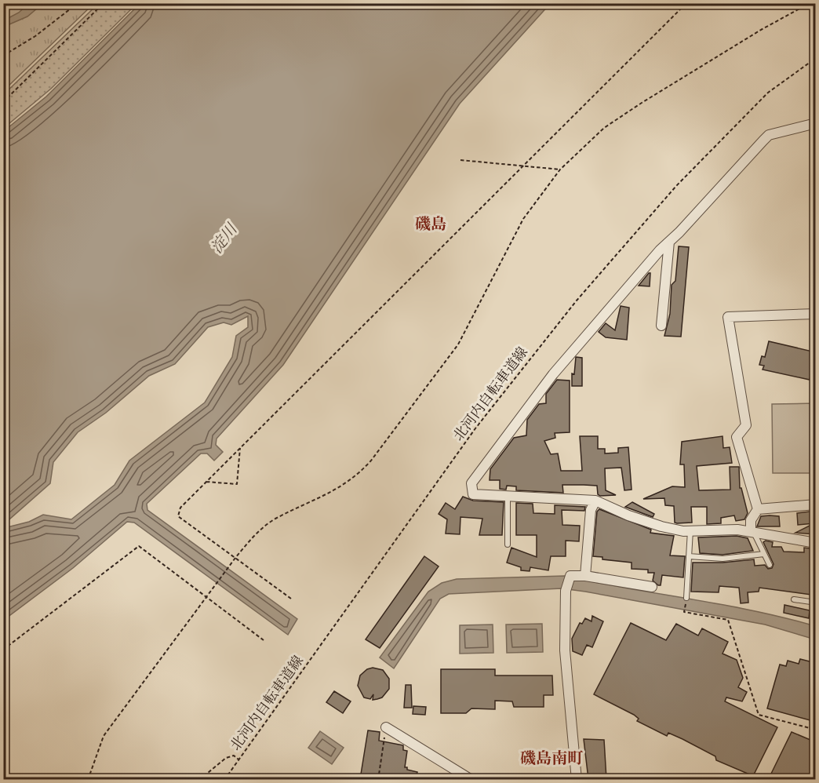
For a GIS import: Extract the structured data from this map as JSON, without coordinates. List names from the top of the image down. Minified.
{"streets":{"path":["北河内自転車道線"]},"districts":["磯島","磯島南町"],"water":["淀川"]}
